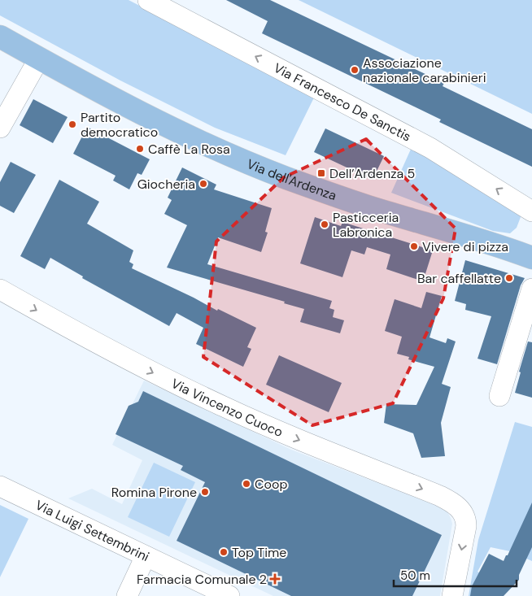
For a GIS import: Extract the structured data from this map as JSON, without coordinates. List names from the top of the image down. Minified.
{"streets":{"main road":["Via dell'Ardenza"],"street":["Via Francesco De Sanctis","Via Vincenzo Cuoco","Via Luigi Settembrini"]},"one_way":["Via Francesco De Sanctis","Via Vincenzo Cuoco"],"places":{"other":["Associazione nazionale carabinieri","Partito democratico","Caffè La Rosa","Giocheria","Pasticceria Labronica","Vivere di pizza","Bar caffellatte","Coop","Romina Pirone","Top Time"],"transit":["Dell’Ardenza 5"],"health":["Farmacia Comunale 2"]},"scale_bar":"50 m"}
